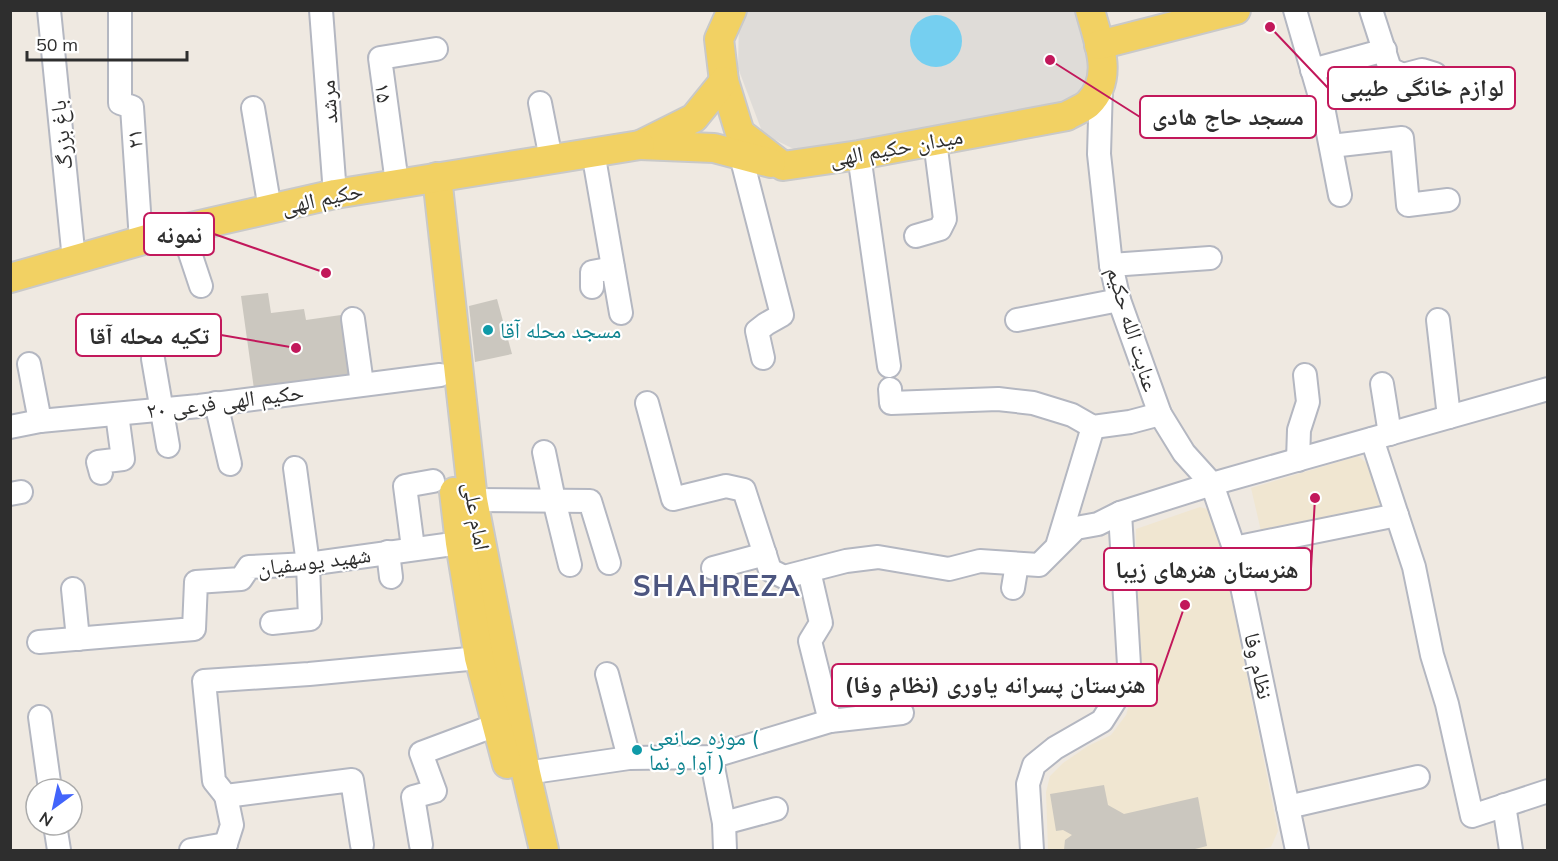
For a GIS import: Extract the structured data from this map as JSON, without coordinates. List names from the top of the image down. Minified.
{"streets":{"main road":["میدان حکیم الهی","حکیم الهی","امام علی"],"street":["۱۵","مرشد","باغ بزرگ","۲۱","عنایت الله حکیم","حکیم الهی فرعی ۲۰","شهید یوسفیان","نظام وفا"]},"crossings":[["۱۵","حکیم الهی"],["۱۵","امام علی"],["مرشد","حکیم الهی"],["باغ بزرگ","حکیم الهی"],["۲۱","حکیم الهی"],["میدان حکیم الهی","عنایت الله حکیم"],["حکیم الهی","امام علی"],["عنایت الله حکیم","نظام وفا"]],"districts":["SHAHREZA"],"places":["لوازم خانگی طیبی","مسجد حاج هادی","نمونه","مسجد محله آقا","تکیه محله آقا","هنرستان هنرهای زیبا","هنرستان پسرانه یاوری (نظام وفا)","موزه صانعی ( آوا و نما )"],"scale_bar":"50 m","north":"bottom left"}
